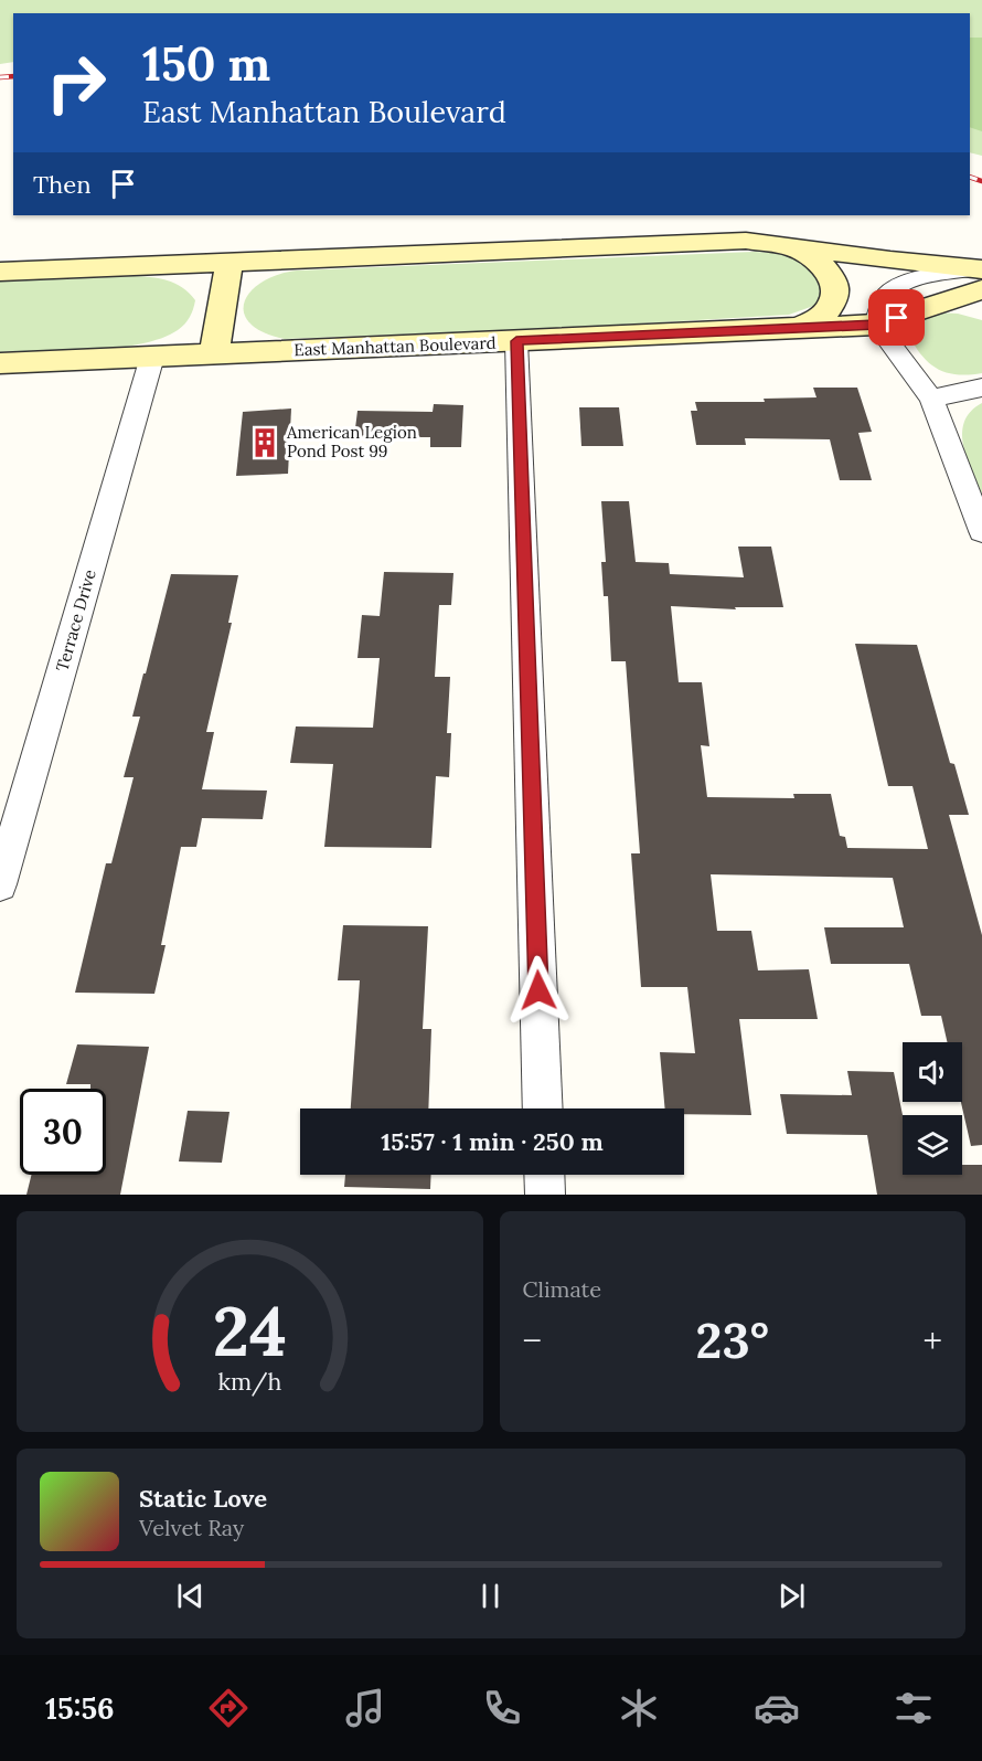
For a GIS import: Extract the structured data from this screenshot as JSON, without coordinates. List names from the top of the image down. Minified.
{"streets":{"street":["East Manhattan Boulevard","Terrace Drive"]},"crossings":[["East Manhattan Boulevard","Terrace Drive"]],"places":{"building":["American Legion Pond Post 99"]},"page":{"turn":["150 m","East Manhattan Boulevard"],"then":"Then","limit":"30","trip":"15:57 · 1 min · 250 m","tile":"Climate","heat":["−","23°","+"],"song":["Static Love","Velvet Ray"],"tabs":"15:56","gauge":["24","km/h"]}}
